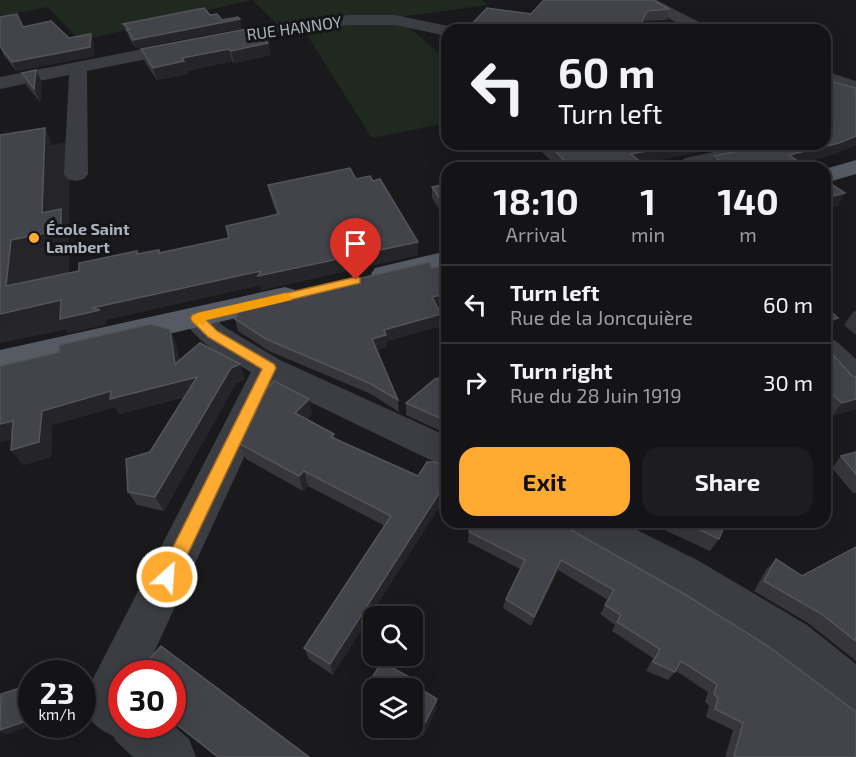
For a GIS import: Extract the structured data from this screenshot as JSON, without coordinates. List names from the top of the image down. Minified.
{"streets":{"street":["RUE HANNOY"]},"places":["École Saint Lambert"],"page":{"turn":["60 m","Turn left"],"eta":["18:10","Arrival","1","min","140","m"],"list":[{"name":"Turn left","note":"Rue de la Joncquière","value":"60 m"},{"name":"Turn right","note":"Rue du 28 Juin 1919","value":"30 m"}],"buttons":["Exit","Share"],"speed":"23 km/h","limit":"30"}}
